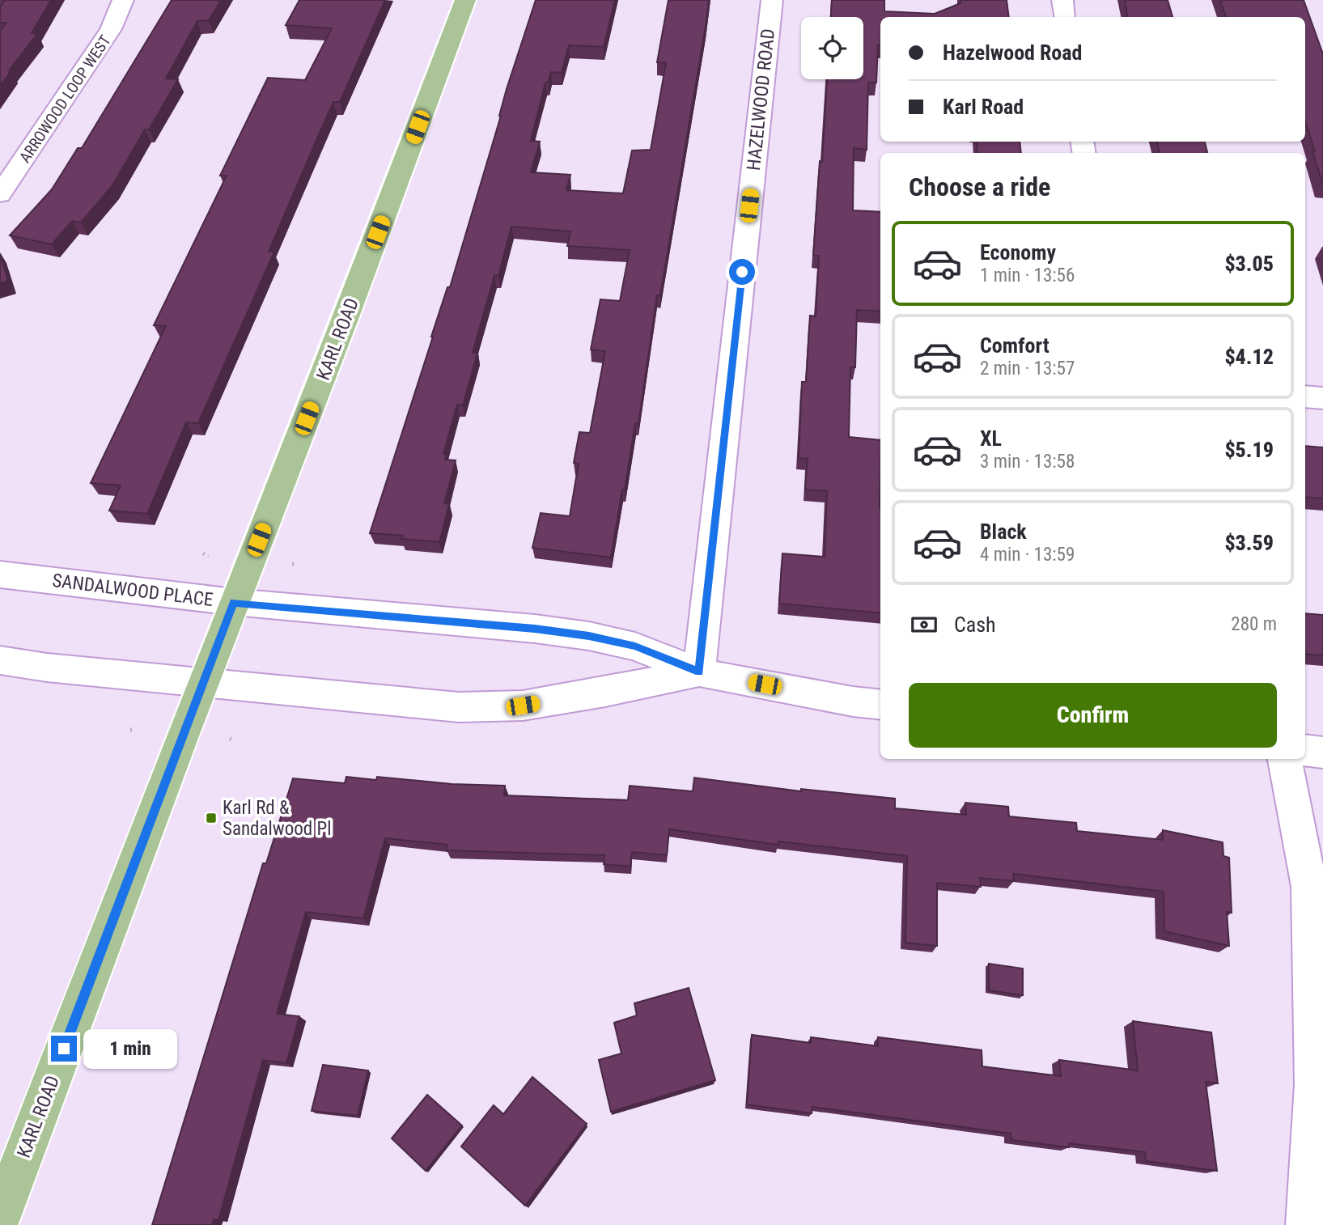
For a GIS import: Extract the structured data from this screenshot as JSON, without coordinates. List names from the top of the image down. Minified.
{"streets":{"main road":["KARL ROAD"],"street":["ARROWOOD LOOP WEST","HAZELWOOD ROAD","SANDALWOOD PLACE"]},"crossings":[["HAZELWOOD ROAD","SANDALWOOD PLACE"],["KARL ROAD","SANDALWOOD PLACE"]],"places":{"transit":["Karl Rd & Sandalwood Pl"]},"page":{"banner":["Hazelwood Road","Karl Road"],"heading":"Choose a ride","list":[{"name":"Economy","note":"1 min · 13:56","value":"$3.05"},{"name":"Comfort","note":"2 min · 13:57","value":"$4.12"},{"name":"XL","note":"3 min · 13:58","value":"$5.19"},{"name":"Black","note":"4 min · 13:59","value":"$3.59"}],"pay":["Cash","280 m"],"buttons":"Confirm","bubble":"1 min"}}
